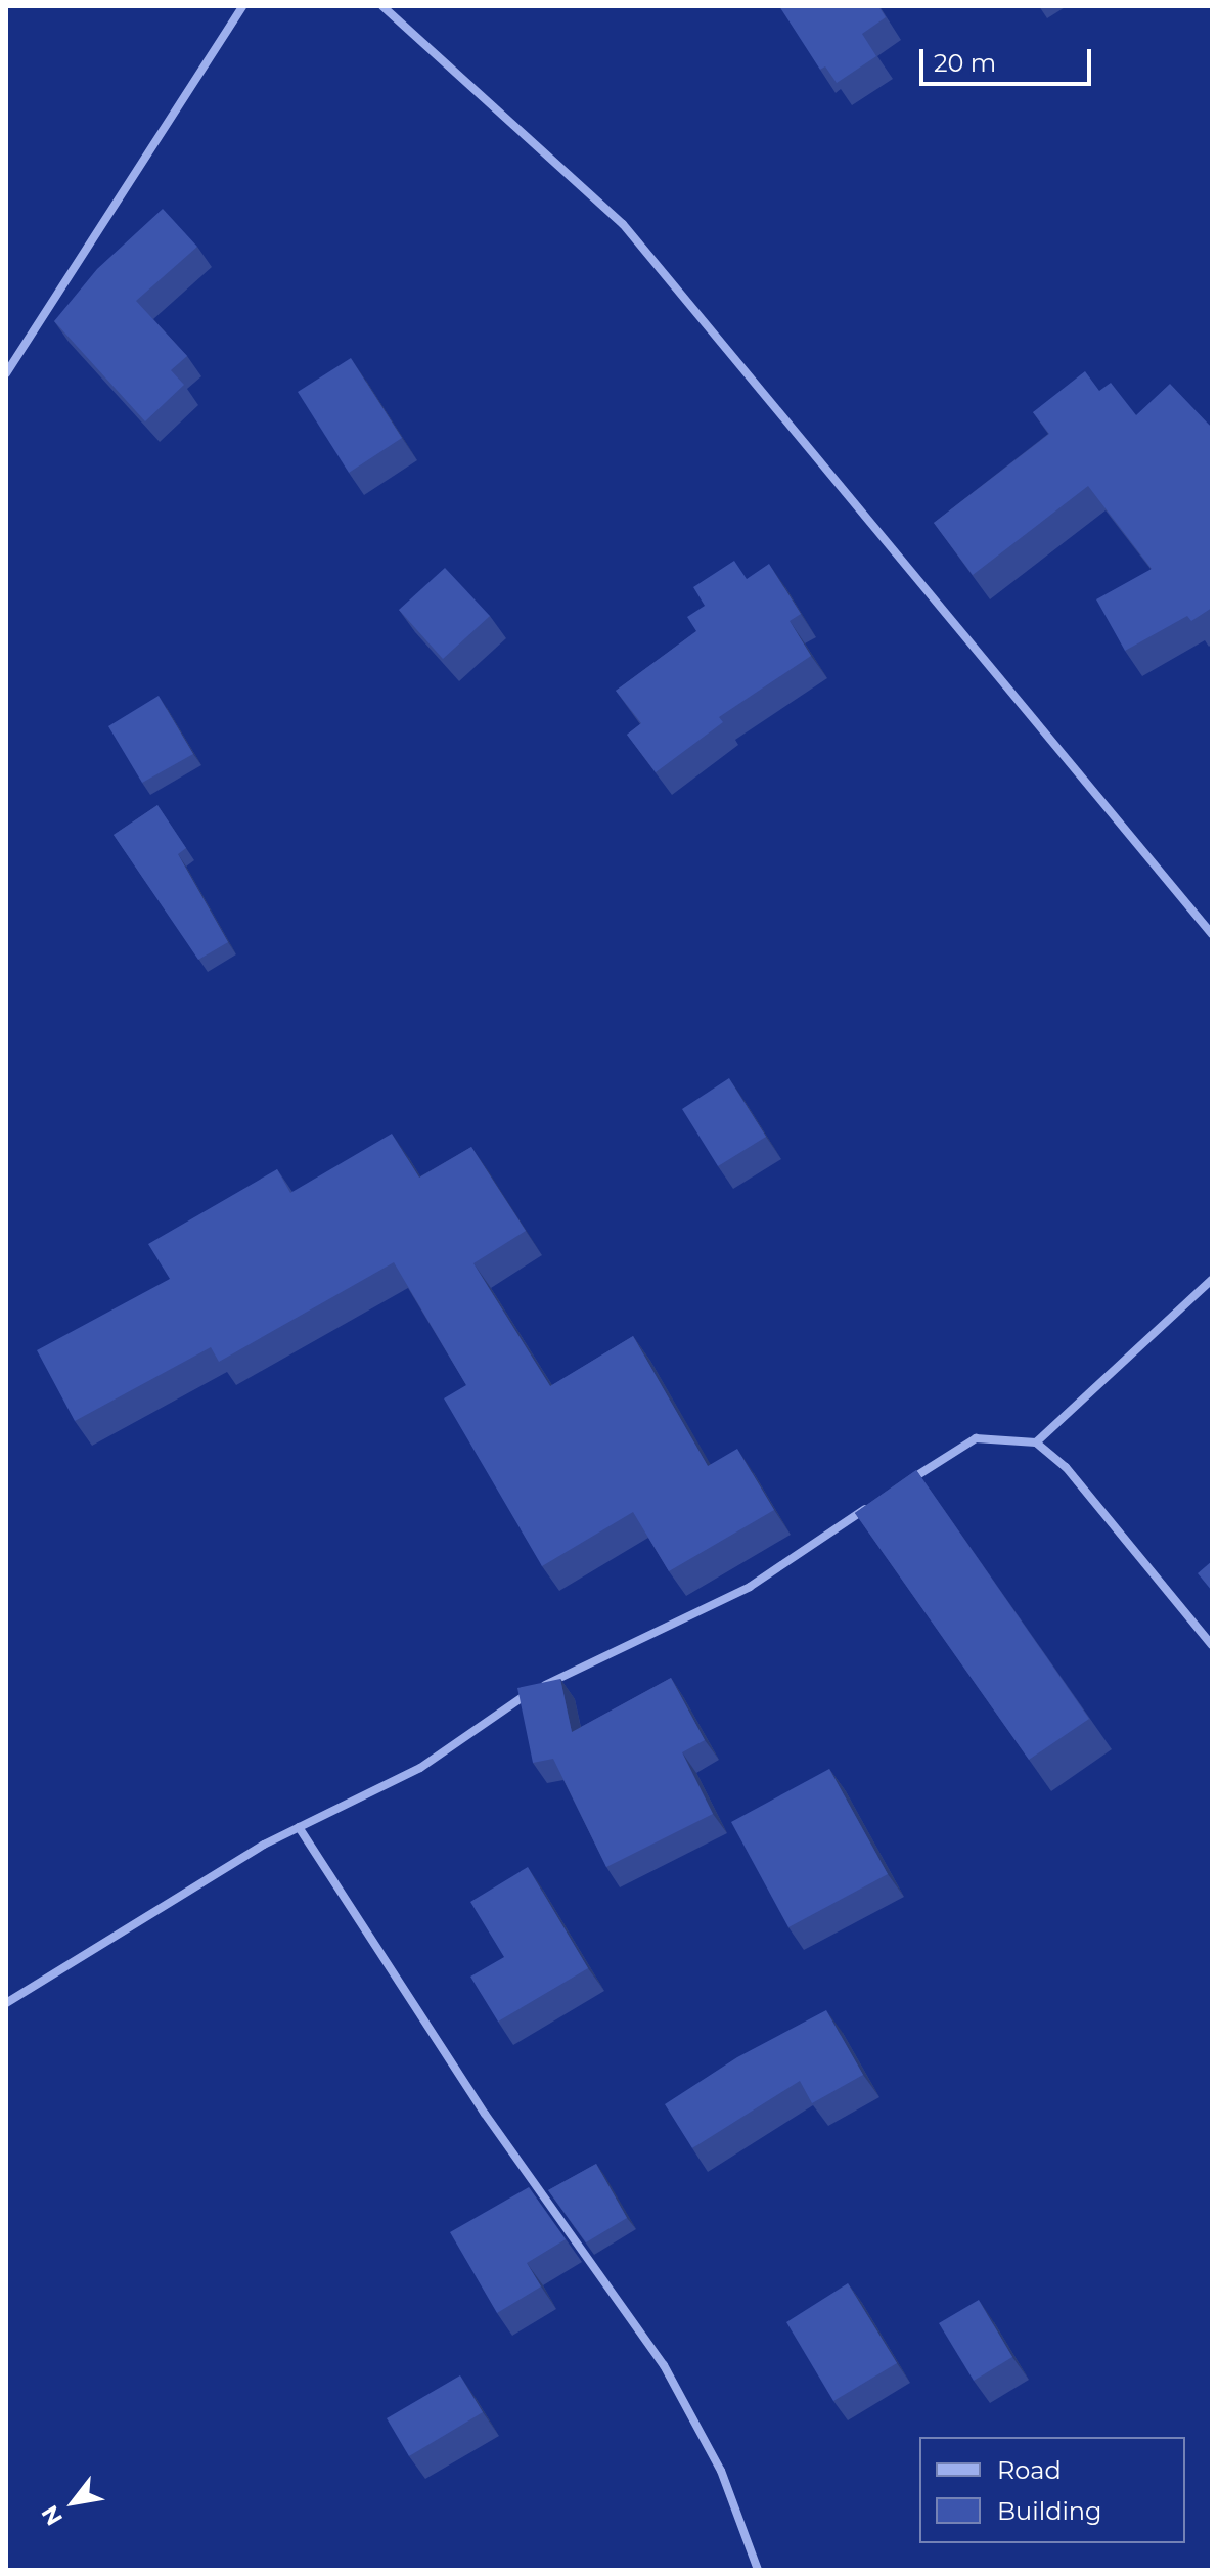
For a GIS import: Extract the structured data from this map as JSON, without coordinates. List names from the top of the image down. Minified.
{"legend":["Road","Building"],"scale_bar":"20 m","north":"bottom left"}
